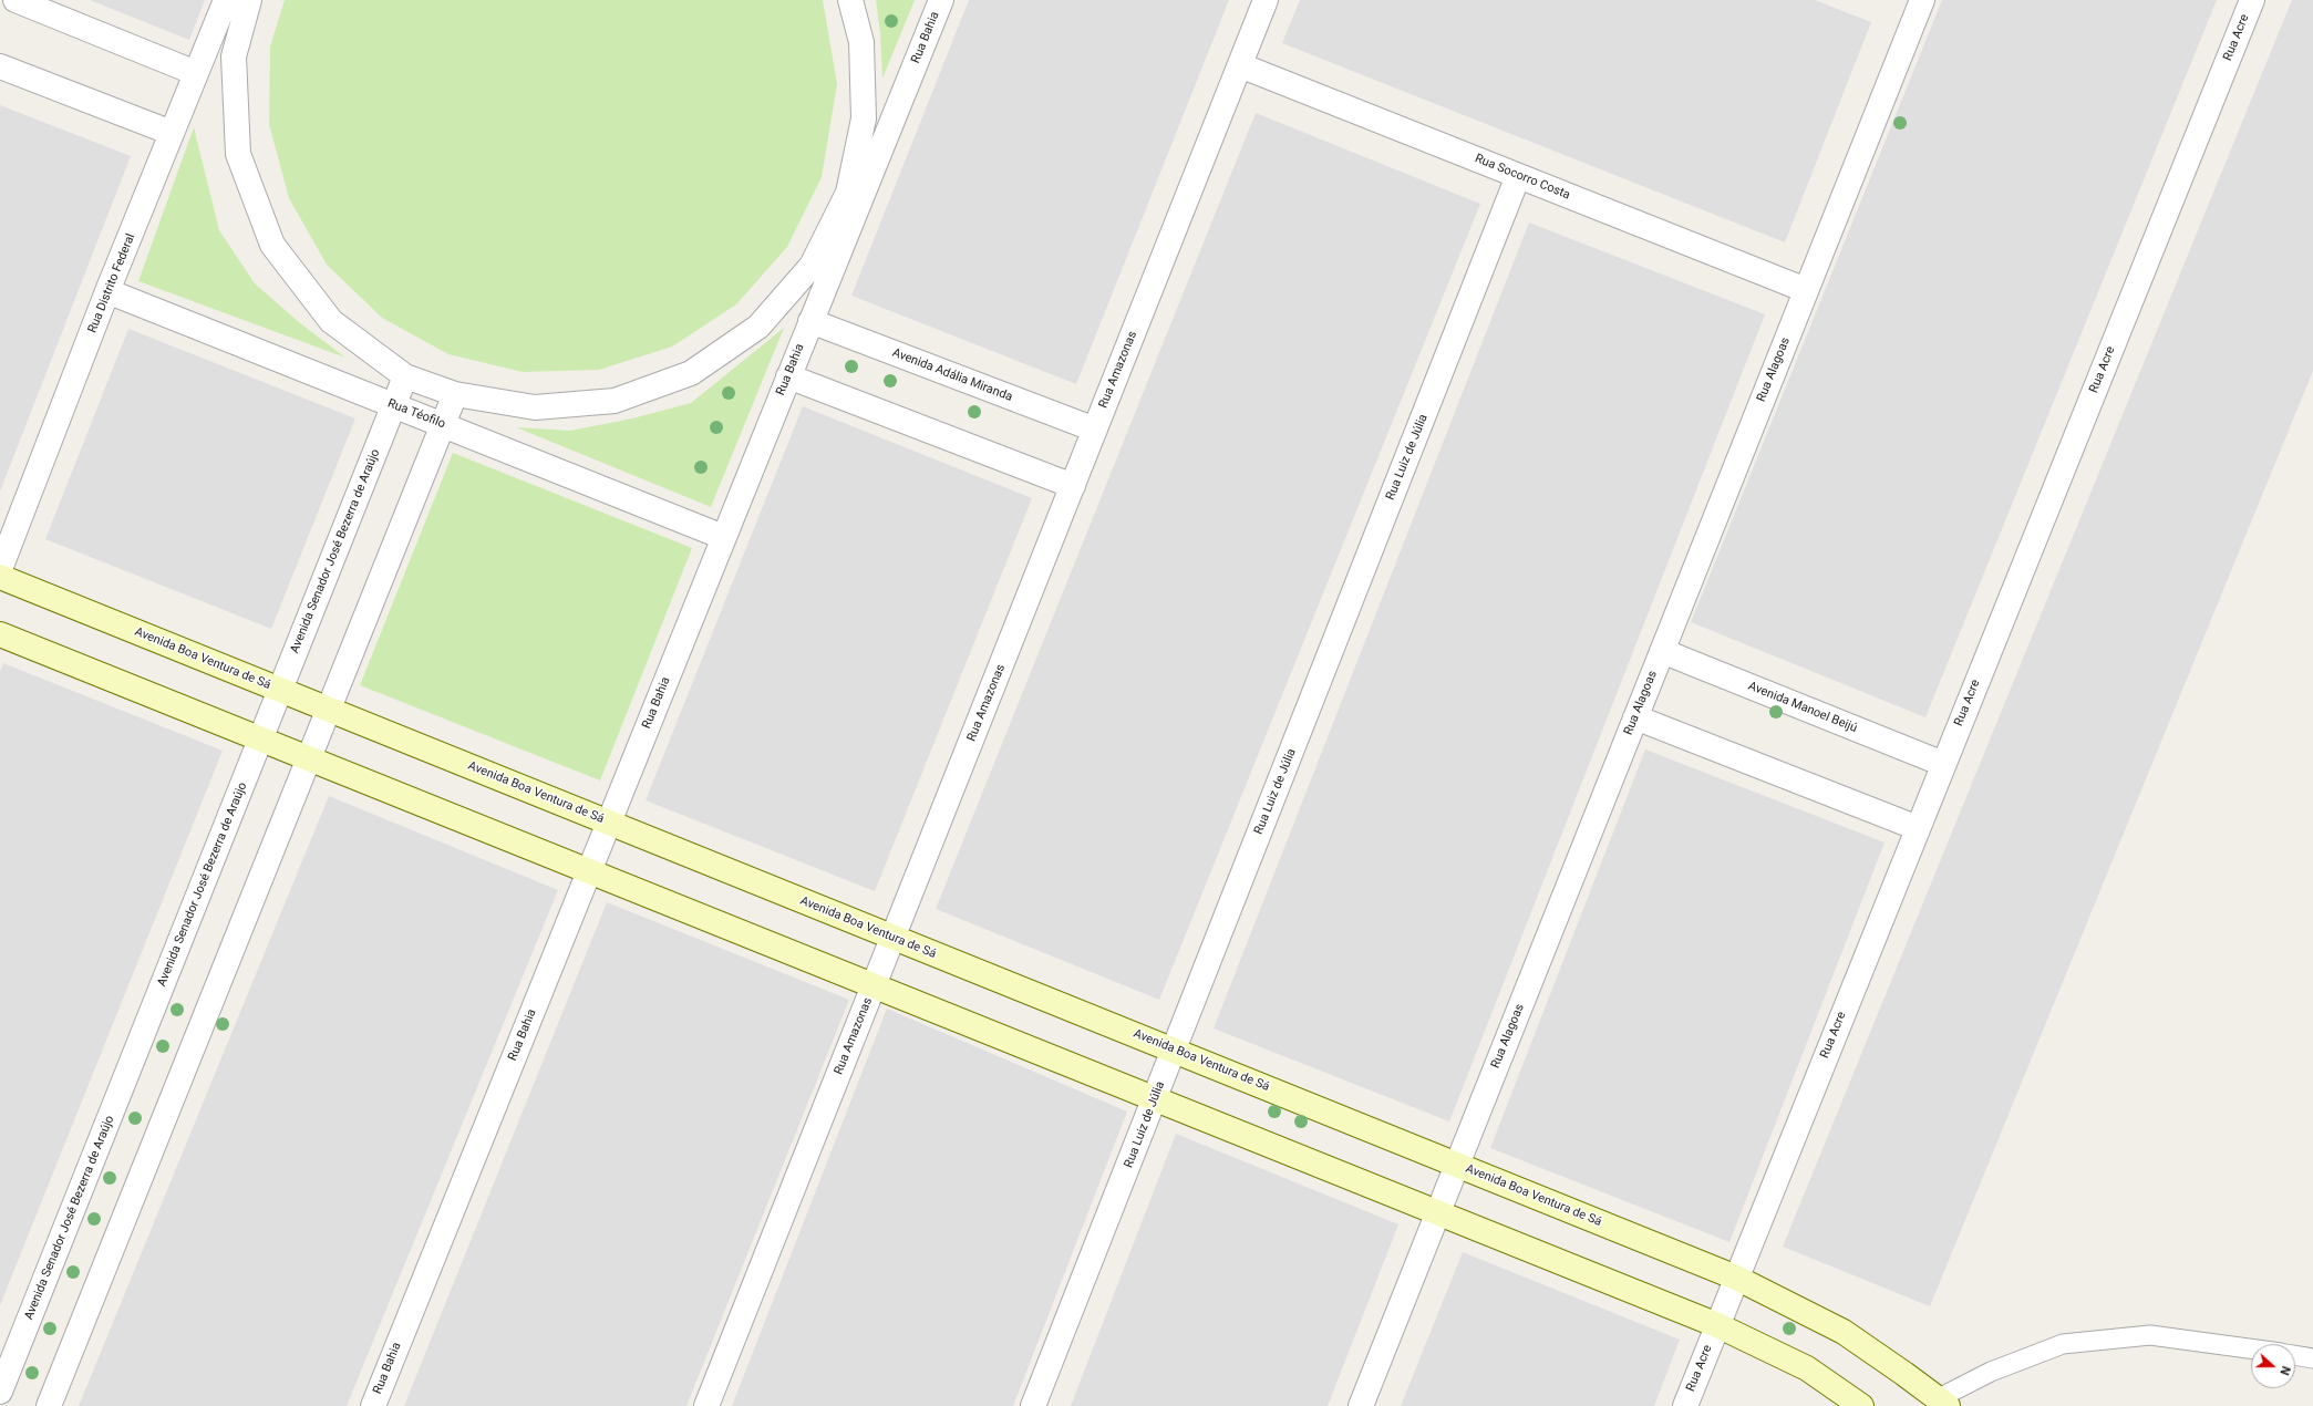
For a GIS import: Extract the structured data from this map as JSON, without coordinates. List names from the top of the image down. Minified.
{"streets":{"street":["Rua Bahia","Rua Acre","Rua Socorro Costa","Rua Distrito Federal","Rua Amazonas","Rua Alagoas","Avenida Adália Miranda","Rua Téofilo","Rua Luiz de Júlia","Avenida Senador José Bezerra de Araújo","Avenida Boa Ventura de Sá","Avenida Manoel Beijú"]},"crossings":[["Rua Bahia","Avenida Adália Miranda"],["Rua Bahia","Rua Téofilo"],["Rua Bahia","Avenida Boa Ventura de Sá"],["Rua Acre","Avenida Boa Ventura de Sá"],["Rua Acre","Avenida Manoel Beijú"],["Rua Socorro Costa","Rua Amazonas"],["Rua Socorro Costa","Rua Alagoas"],["Rua Socorro Costa","Rua Luiz de Júlia"],["Rua Distrito Federal","Rua Téofilo"],["Rua Amazonas","Avenida Adália Miranda"],["Rua Amazonas","Avenida Boa Ventura de Sá"],["Rua Alagoas","Avenida Boa Ventura de Sá"],["Rua Alagoas","Avenida Manoel Beijú"],["Rua Téofilo","Avenida Senador José Bezerra de Araújo"],["Rua Luiz de Júlia","Avenida Boa Ventura de Sá"],["Avenida Senador José Bezerra de Araújo","Avenida Boa Ventura de Sá"]],"north":"right"}
